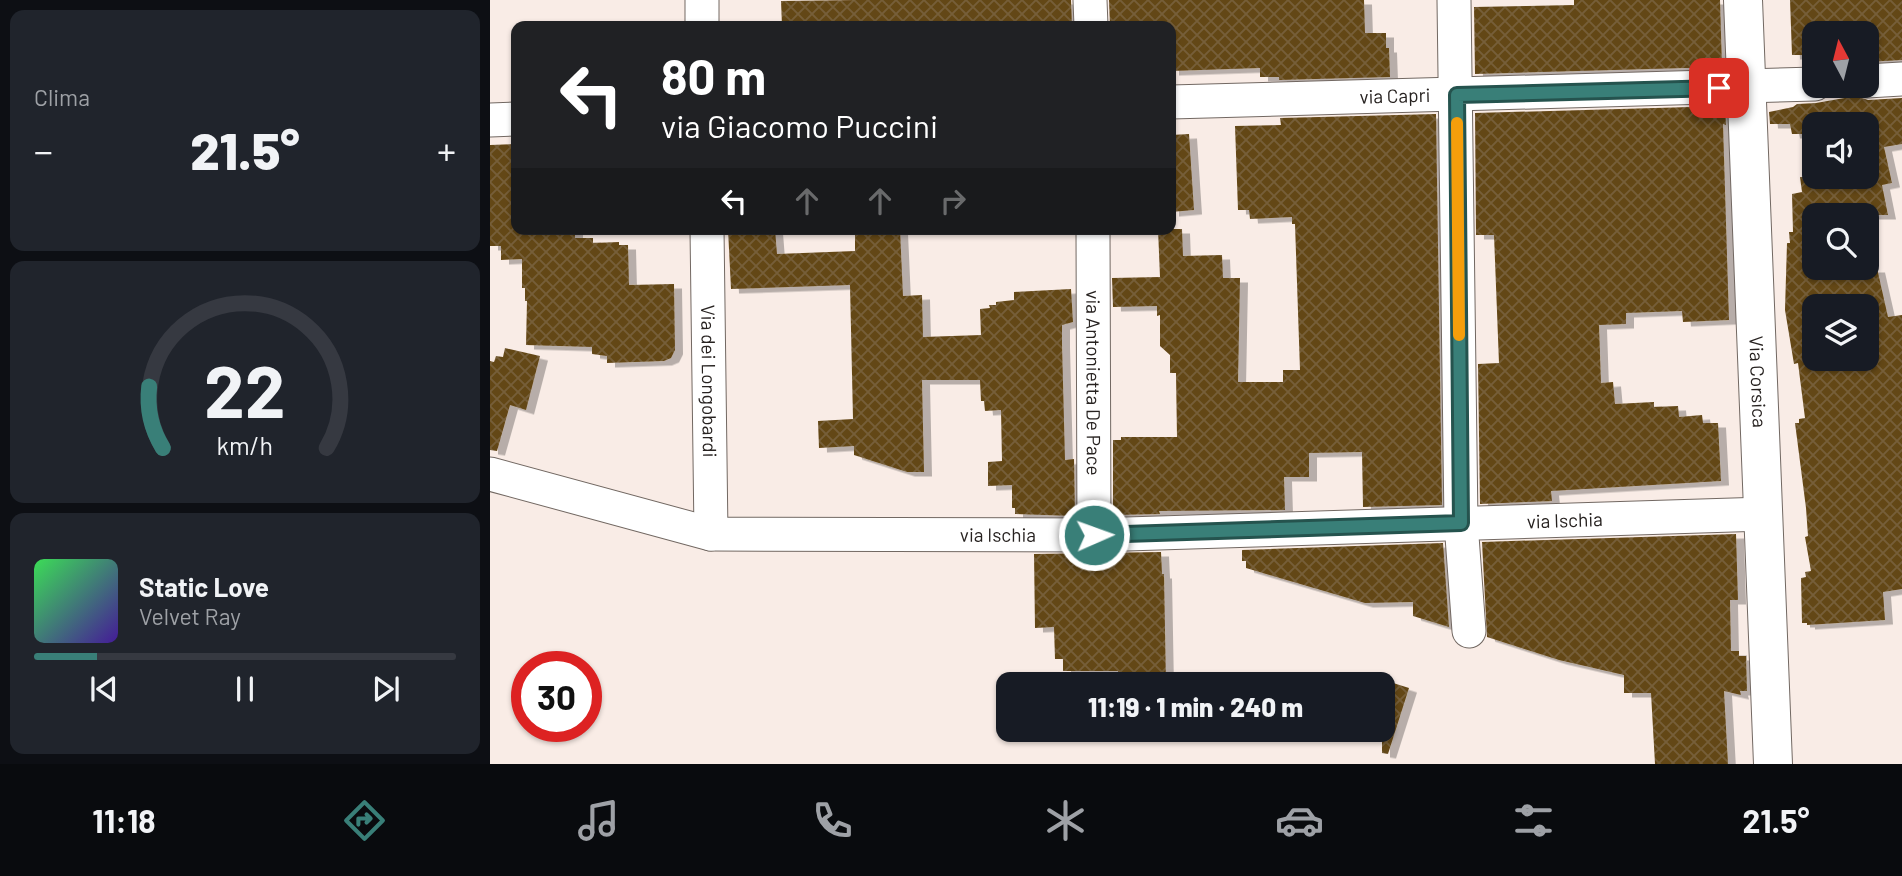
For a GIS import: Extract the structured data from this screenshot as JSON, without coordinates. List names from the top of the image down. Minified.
{"streets":{"main road":["Via Corsica"],"street":["via Capri","Via dei Longobardi","via Antonietta De Pace","via Ischia"]},"crossings":[["via Capri","Via Corsica"],["Via dei Longobardi","via Ischia"],["via Antonietta De Pace","via Ischia"],["Via Corsica","via Ischia"]],"north":"top","page":{"tile":"Clima","turn":["80 m","via Giacomo Puccini"],"heat":["−","21.5°","+"],"song":["Static Love","Velvet Ray"],"limit":"30","trip":"11:19 · 1 min · 240 m","tabs":["11:18","21.5°"],"gauge":["22","km/h"]}}
